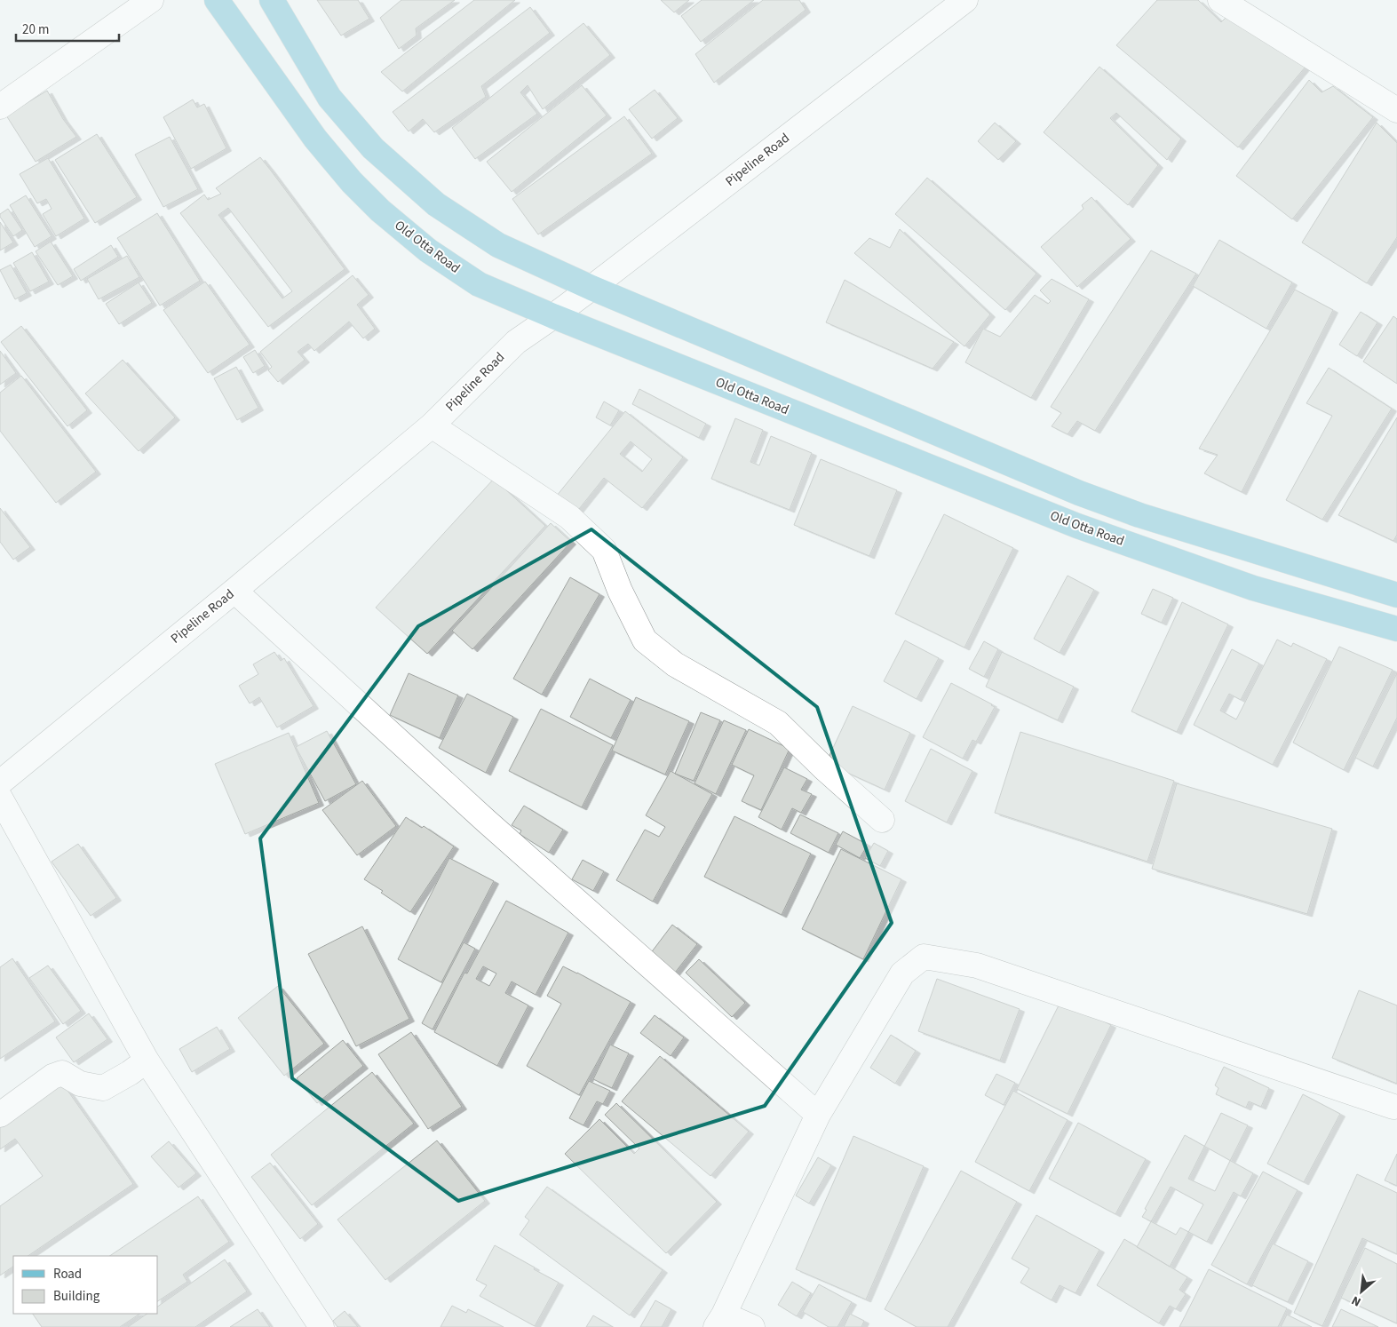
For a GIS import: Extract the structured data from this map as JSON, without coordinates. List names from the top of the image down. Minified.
{"streets":{"main road":["Old Otta Road"],"street":["Pipeline Road"]},"crossings":[["Pipeline Road","Old Otta Road"]],"legend":["Road","Building"],"scale_bar":"20 m","north":"bottom left"}
